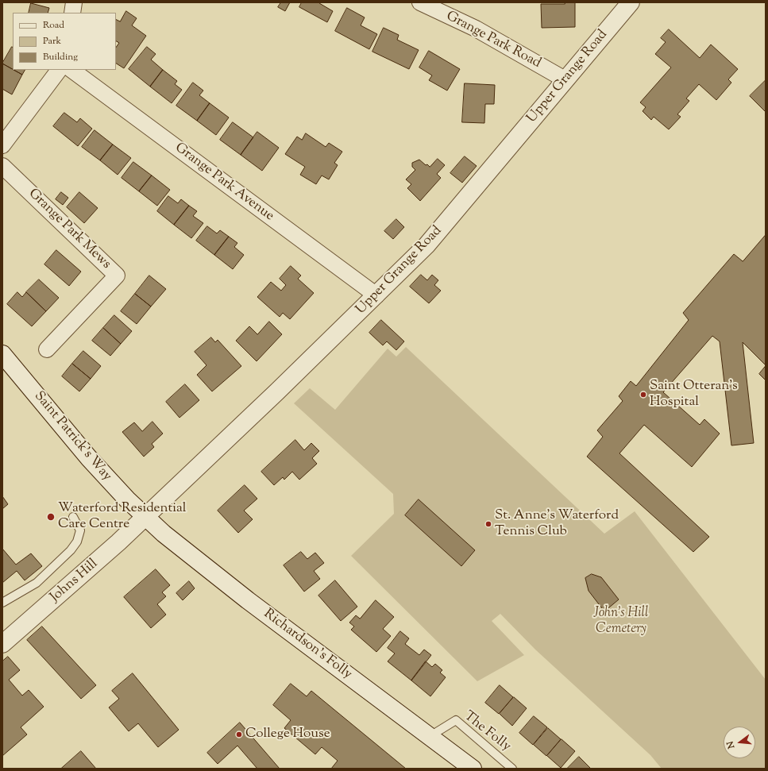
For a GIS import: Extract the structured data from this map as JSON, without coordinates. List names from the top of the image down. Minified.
{"streets":{"street":["Grange Park Road","Upper Grange Road","Grange Park Avenue","Grange Park Mews","Saint Patrick's Way","Johns Hill","Richardson's Folly"],"lane":["The Folly"]},"crossings":[["Grange Park Road","Upper Grange Road"],["Upper Grange Road","Grange Park Avenue"],["Upper Grange Road","Saint Patrick's Way"],["Upper Grange Road","Johns Hill"],["Upper Grange Road","Richardson's Folly"],["Saint Patrick's Way","Johns Hill"],["Saint Patrick's Way","Richardson's Folly"],["Johns Hill","Richardson's Folly"],["Richardson's Folly","The Folly"]],"parks":["John's Hill Cemetery"],"places":["Saint Otteran's Hospital","Waterford Residential Care Centre","St. Anne's Waterford Tennis Club","College House"],"legend":["Road","Park","Building"],"north":"left"}
